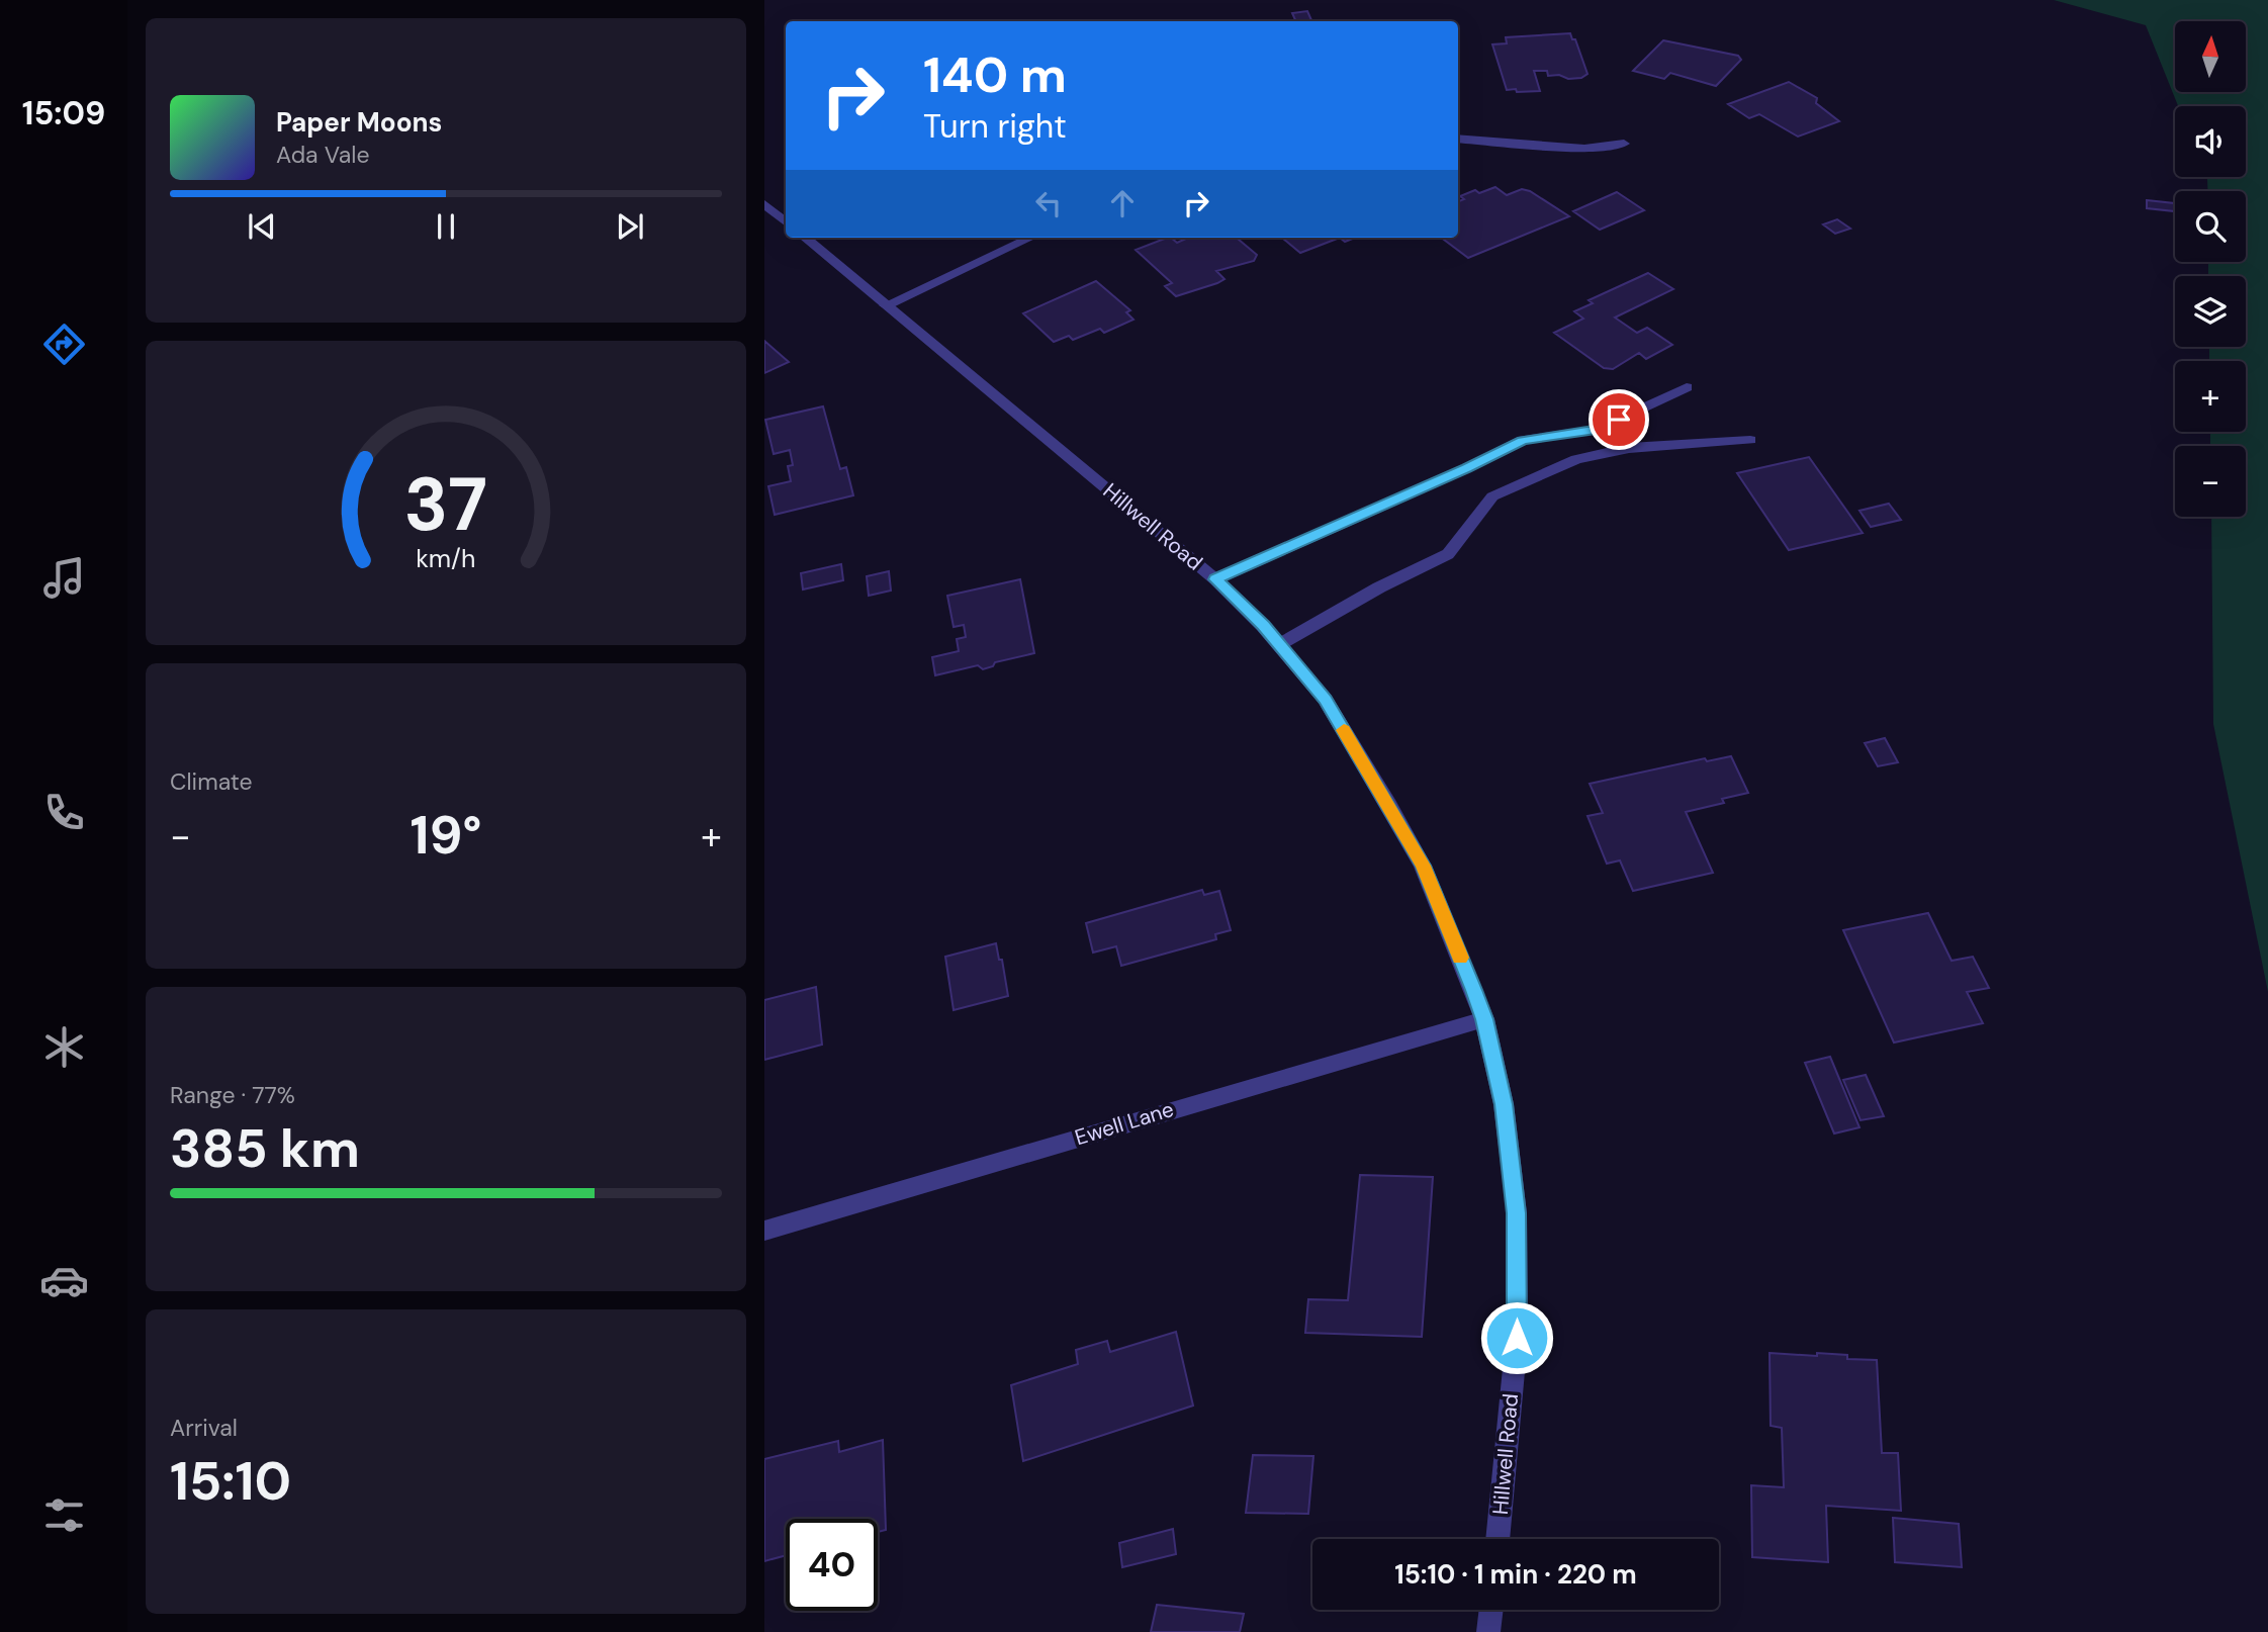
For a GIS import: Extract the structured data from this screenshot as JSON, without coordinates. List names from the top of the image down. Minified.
{"streets":{"street":["Hillwell Road","Ewell Lane"]},"crossings":[["Hillwell Road","Ewell Lane"]],"north":"top","page":{"tabs":"15:09","map_buttons":["+","−"],"turn":["140 m","Turn right"],"song":["Paper Moons","Ada Vale"],"tile":["Climate",["Range · 77%","385 km"],["Arrival","15:10"]],"heat":["−","19°","+"],"limit":"40","trip":"15:10 · 1 min · 220 m","gauge":["37","km/h"]}}
